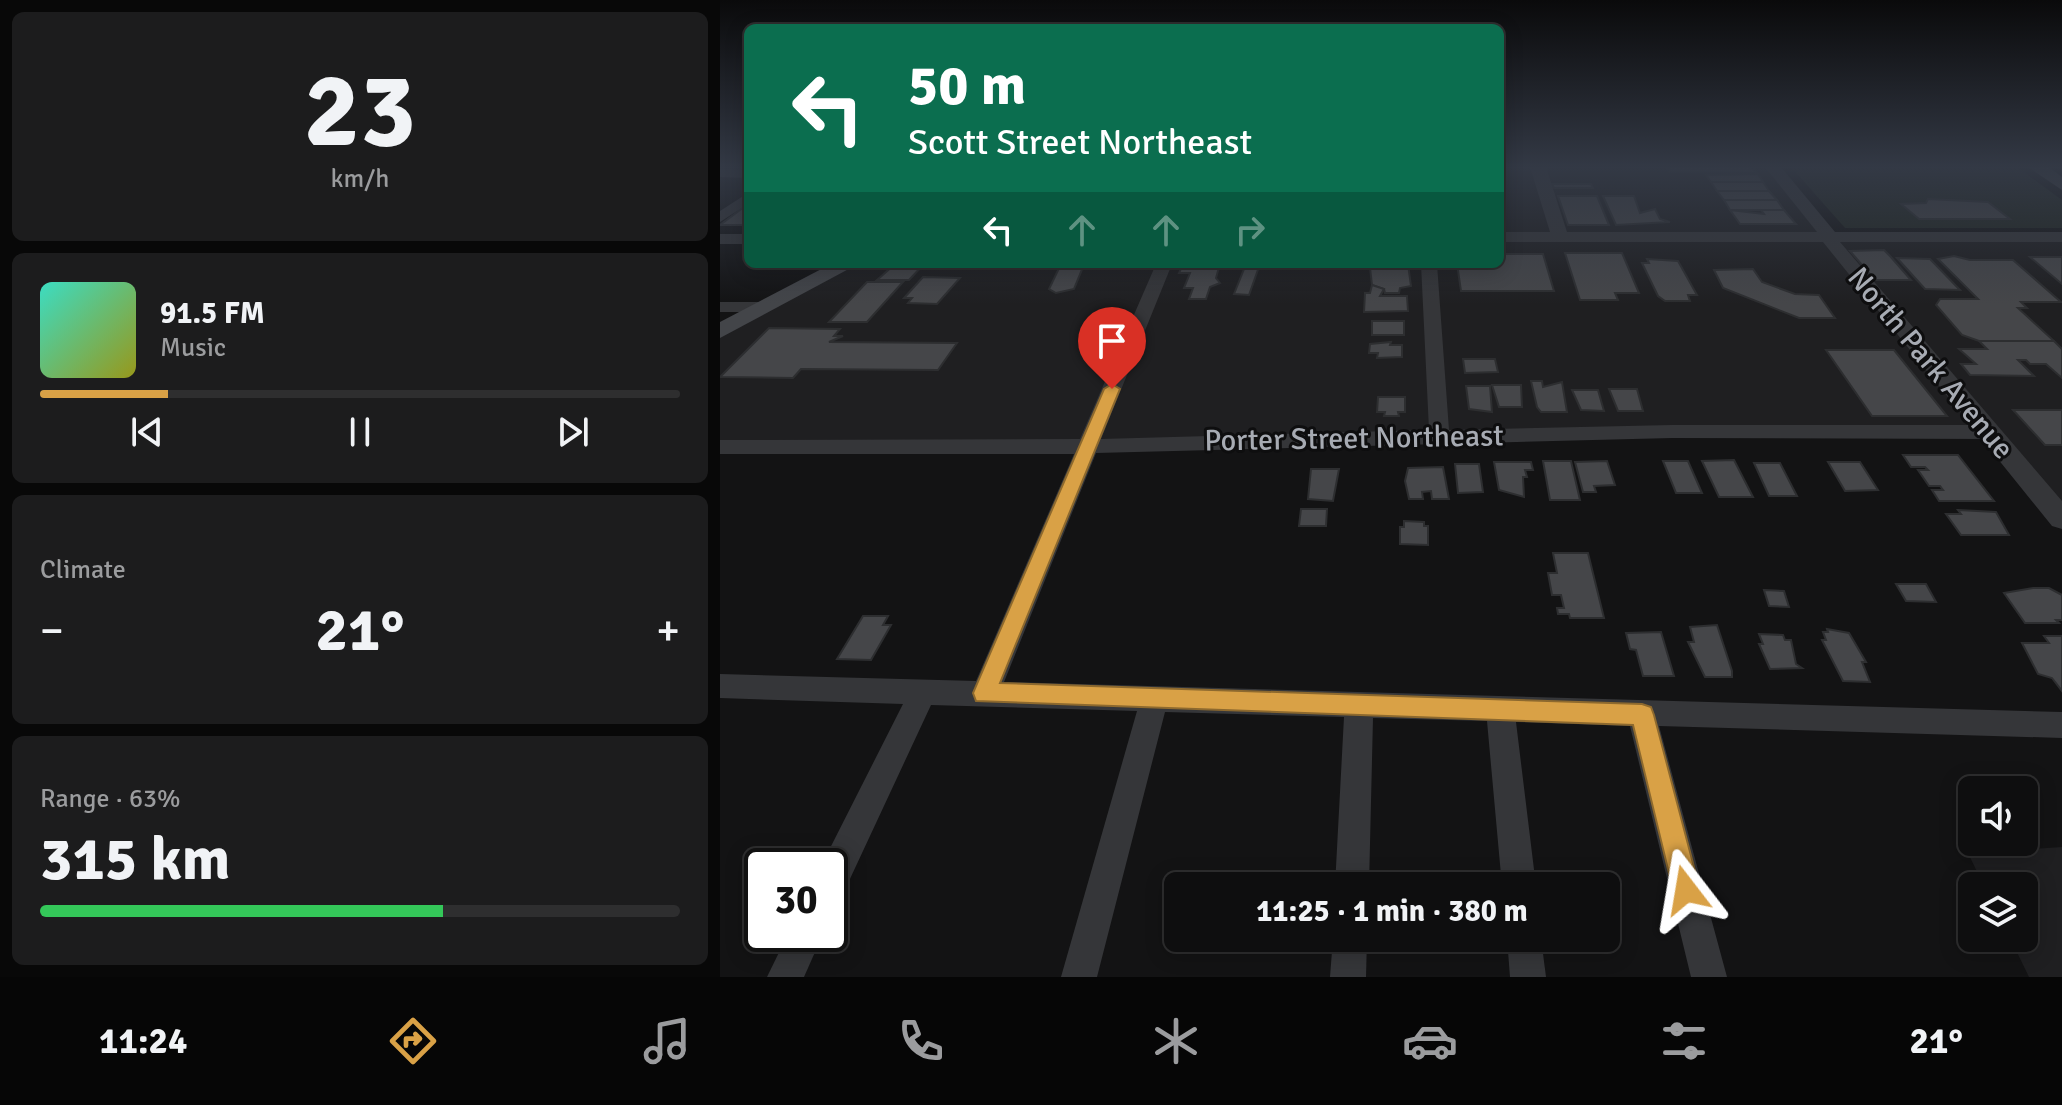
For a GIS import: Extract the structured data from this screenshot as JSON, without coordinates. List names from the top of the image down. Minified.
{"streets":{"street":["North Park Avenue","Porter Street Northeast"]},"crossings":[["North Park Avenue","Porter Street Northeast"]],"page":{"tile":[["23","km/h"],"Climate",["Range · 63%","315 km"]],"turn":["50 m","Scott Street Northeast"],"song":["91.5 FM","Music"],"heat":["−","21°","+"],"limit":"30","trip":"11:25 · 1 min · 380 m","tabs":["11:24","21°"]}}
